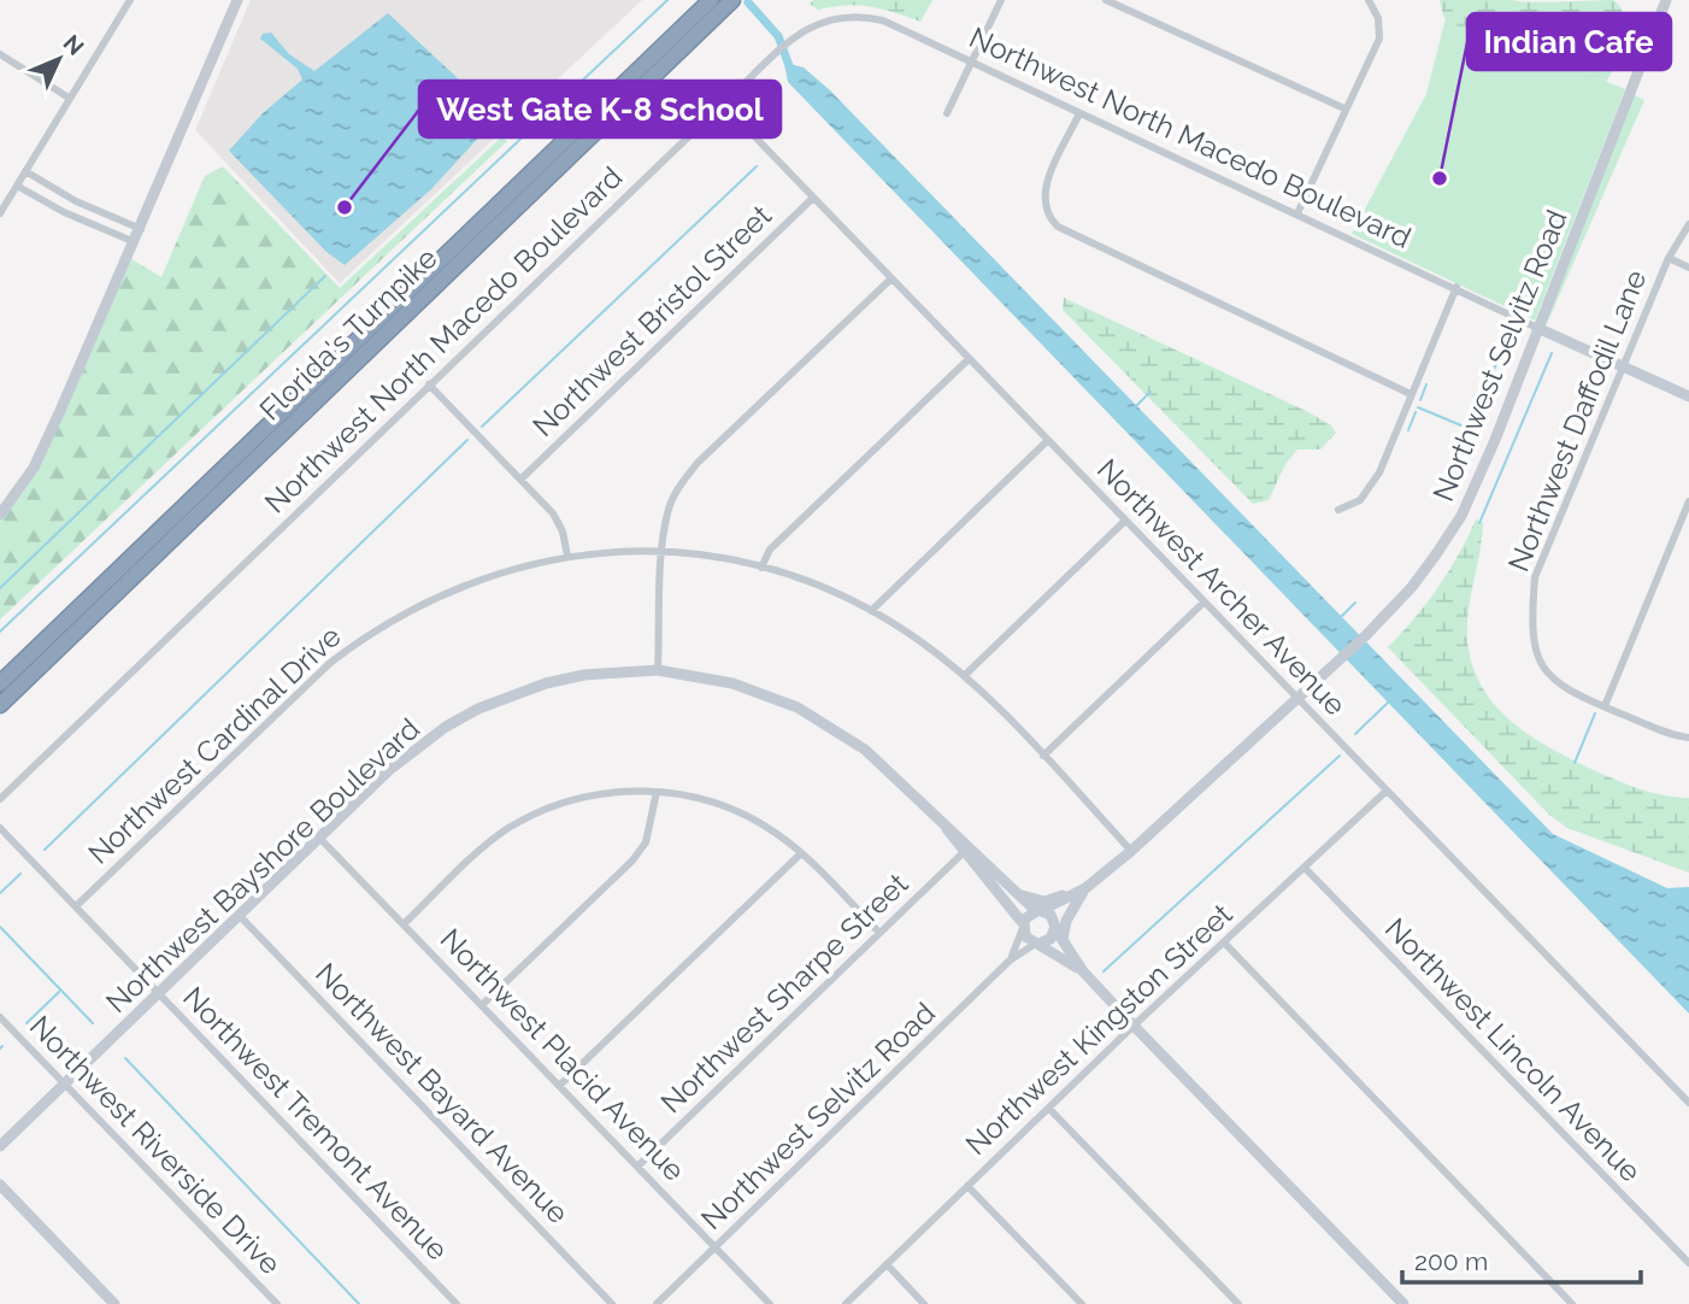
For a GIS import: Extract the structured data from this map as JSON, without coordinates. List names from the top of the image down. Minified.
{"streets":{"highway":["Florida's Turnpike"],"street":["Northwest North Macedo Boulevard","Northwest Bristol Street","Northwest Selvitz Road","Northwest Daffodil Lane","Northwest Archer Avenue","Northwest Cardinal Drive","Northwest Bayshore Boulevard","Northwest Sharpe Street","Northwest Kingston Street","Northwest Lincoln Avenue","Northwest Placid Avenue","Northwest Bayard Avenue","Northwest Tremont Avenue","Northwest Riverside Drive"]},"crossings":[["Northwest North Macedo Boulevard","Northwest Selvitz Road"],["Northwest North Macedo Boulevard","Northwest Daffodil Lane"],["Northwest North Macedo Boulevard","Northwest Archer Avenue"],["Northwest Bristol Street","Northwest Archer Avenue"],["Northwest Selvitz Road","Northwest Archer Avenue"],["Northwest Selvitz Road","Northwest Cardinal Drive"],["Northwest Selvitz Road","Northwest Bayshore Boulevard"],["Northwest Selvitz Road","Northwest Placid Avenue"],["Northwest Archer Avenue","Northwest Kingston Street"],["Northwest Cardinal Drive","Northwest Tremont Avenue"],["Northwest Bayshore Boulevard","Northwest Sharpe Street"],["Northwest Bayshore Boulevard","Northwest Placid Avenue"],["Northwest Bayshore Boulevard","Northwest Bayard Avenue"],["Northwest Bayshore Boulevard","Northwest Tremont Avenue"],["Northwest Bayshore Boulevard","Northwest Riverside Drive"],["Northwest Sharpe Street","Northwest Placid Avenue"],["Northwest Kingston Street","Northwest Lincoln Avenue"]],"places":["Indian Cafe","West Gate K-8 School"],"scale_bar":"200 m","north":"top right"}
